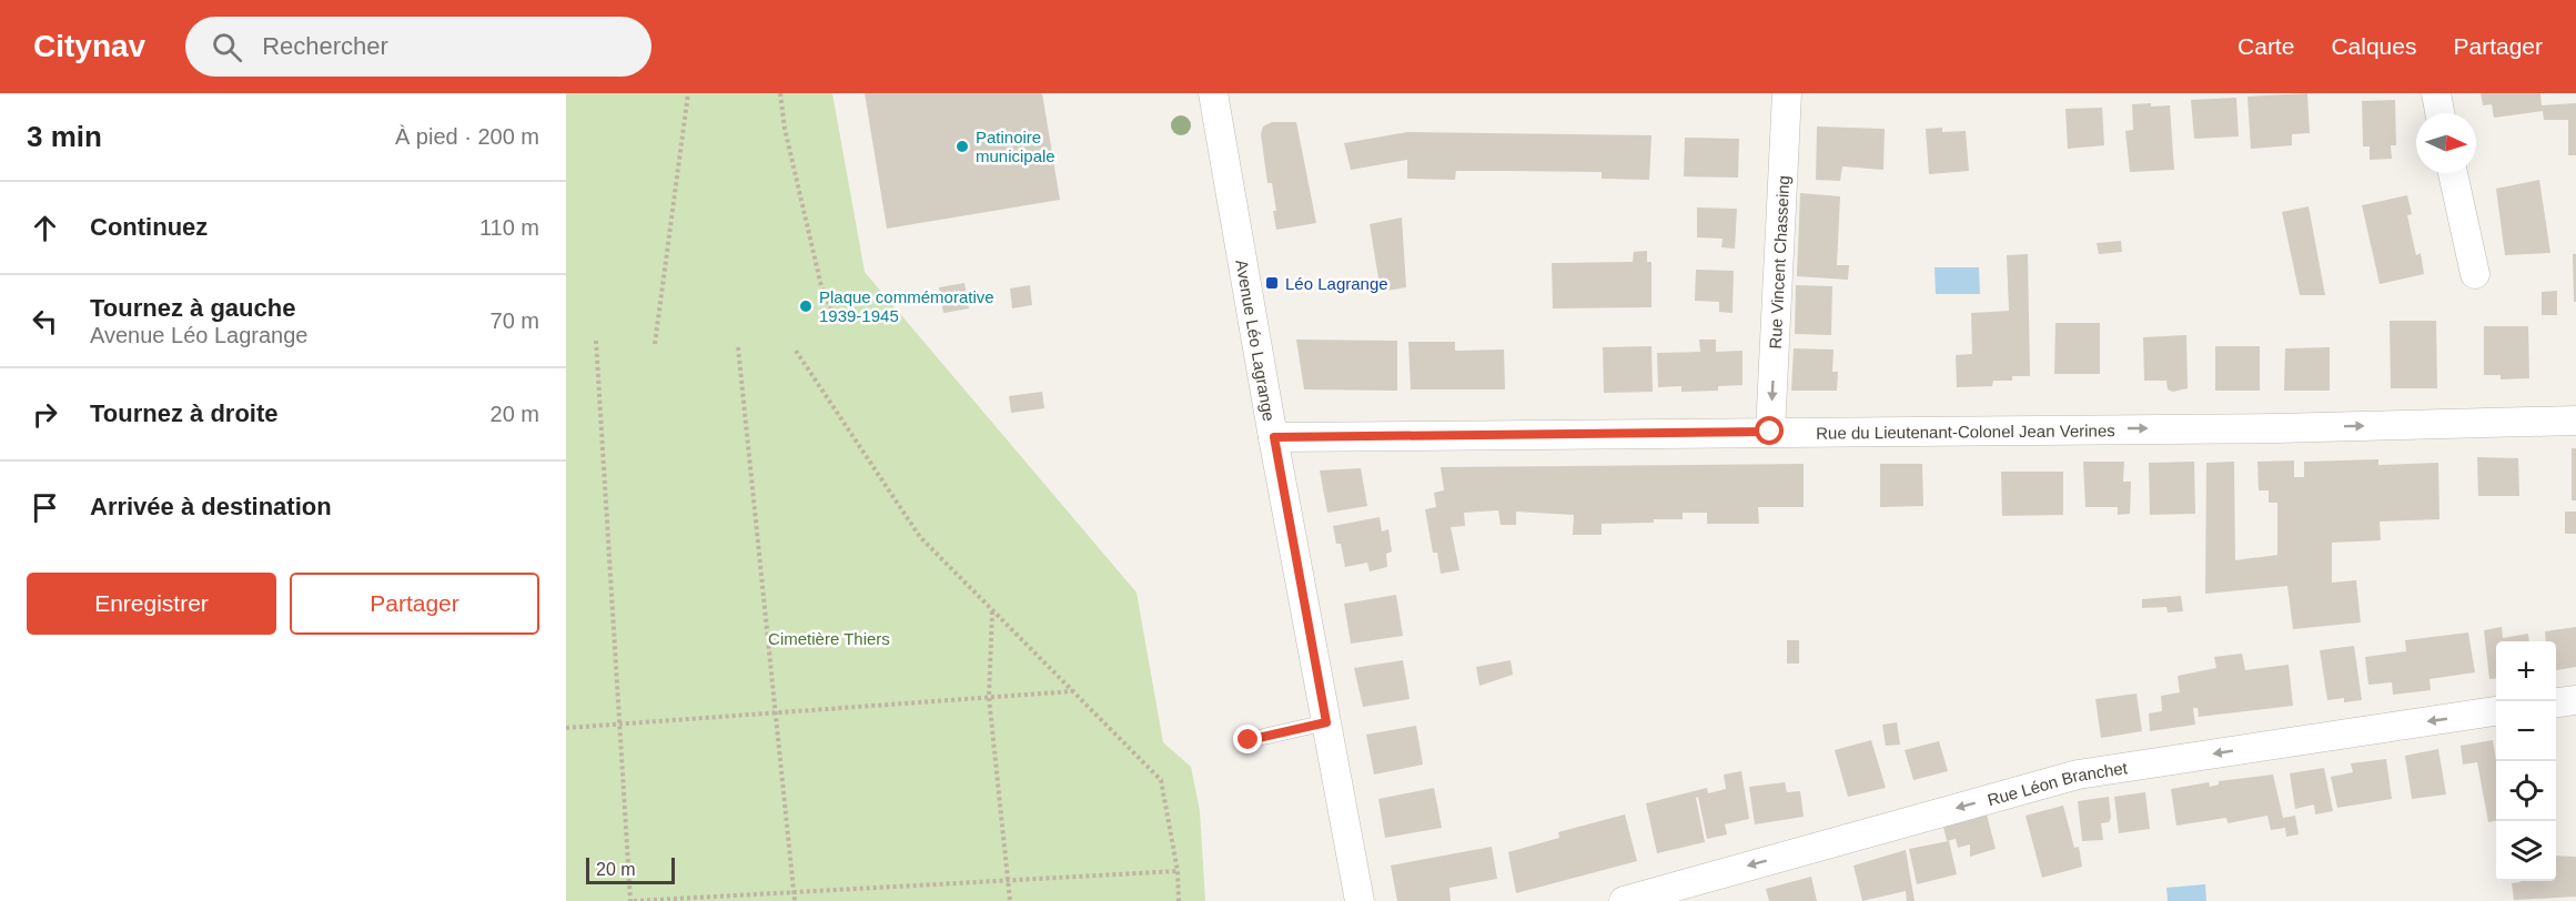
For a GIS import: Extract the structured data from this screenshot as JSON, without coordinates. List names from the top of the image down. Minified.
{"streets":{"street":["Rue Vincent Chasseing","Avenue Léo Lagrange","Rue du Lieutenant-Colonel Jean Verines","Rue Léon Branchet"]},"crossings":[["Rue Vincent Chasseing","Rue du Lieutenant-Colonel Jean Verines"],["Avenue Léo Lagrange","Rue du Lieutenant-Colonel Jean Verines"]],"one_way":["Rue Vincent Chasseing","Rue du Lieutenant-Colonel Jean Verines","Rue Léon Branchet"],"parks":["Cimetière Thiers"],"places":{"other":["Patinoire municipale","Plaque commémorative 1939-1945"],"transit":["Léo Lagrange"]},"scale_bar":"20 m","north":"right","page":{"header":"Citynav","search":"Rechercher","nav":["Carte","Calques","Partager"],"heading":["3 min","À pied · 200 m"],"list":[["Continuez","110 m"],["Tournez à gauche","Avenue Léo Lagrange","70 m"],["Tournez à droite","20 m"],"Arrivée à destination"],"buttons":["Enregistrer","Partager"],"map_buttons":["+","−"],"scale":"20 m"}}
